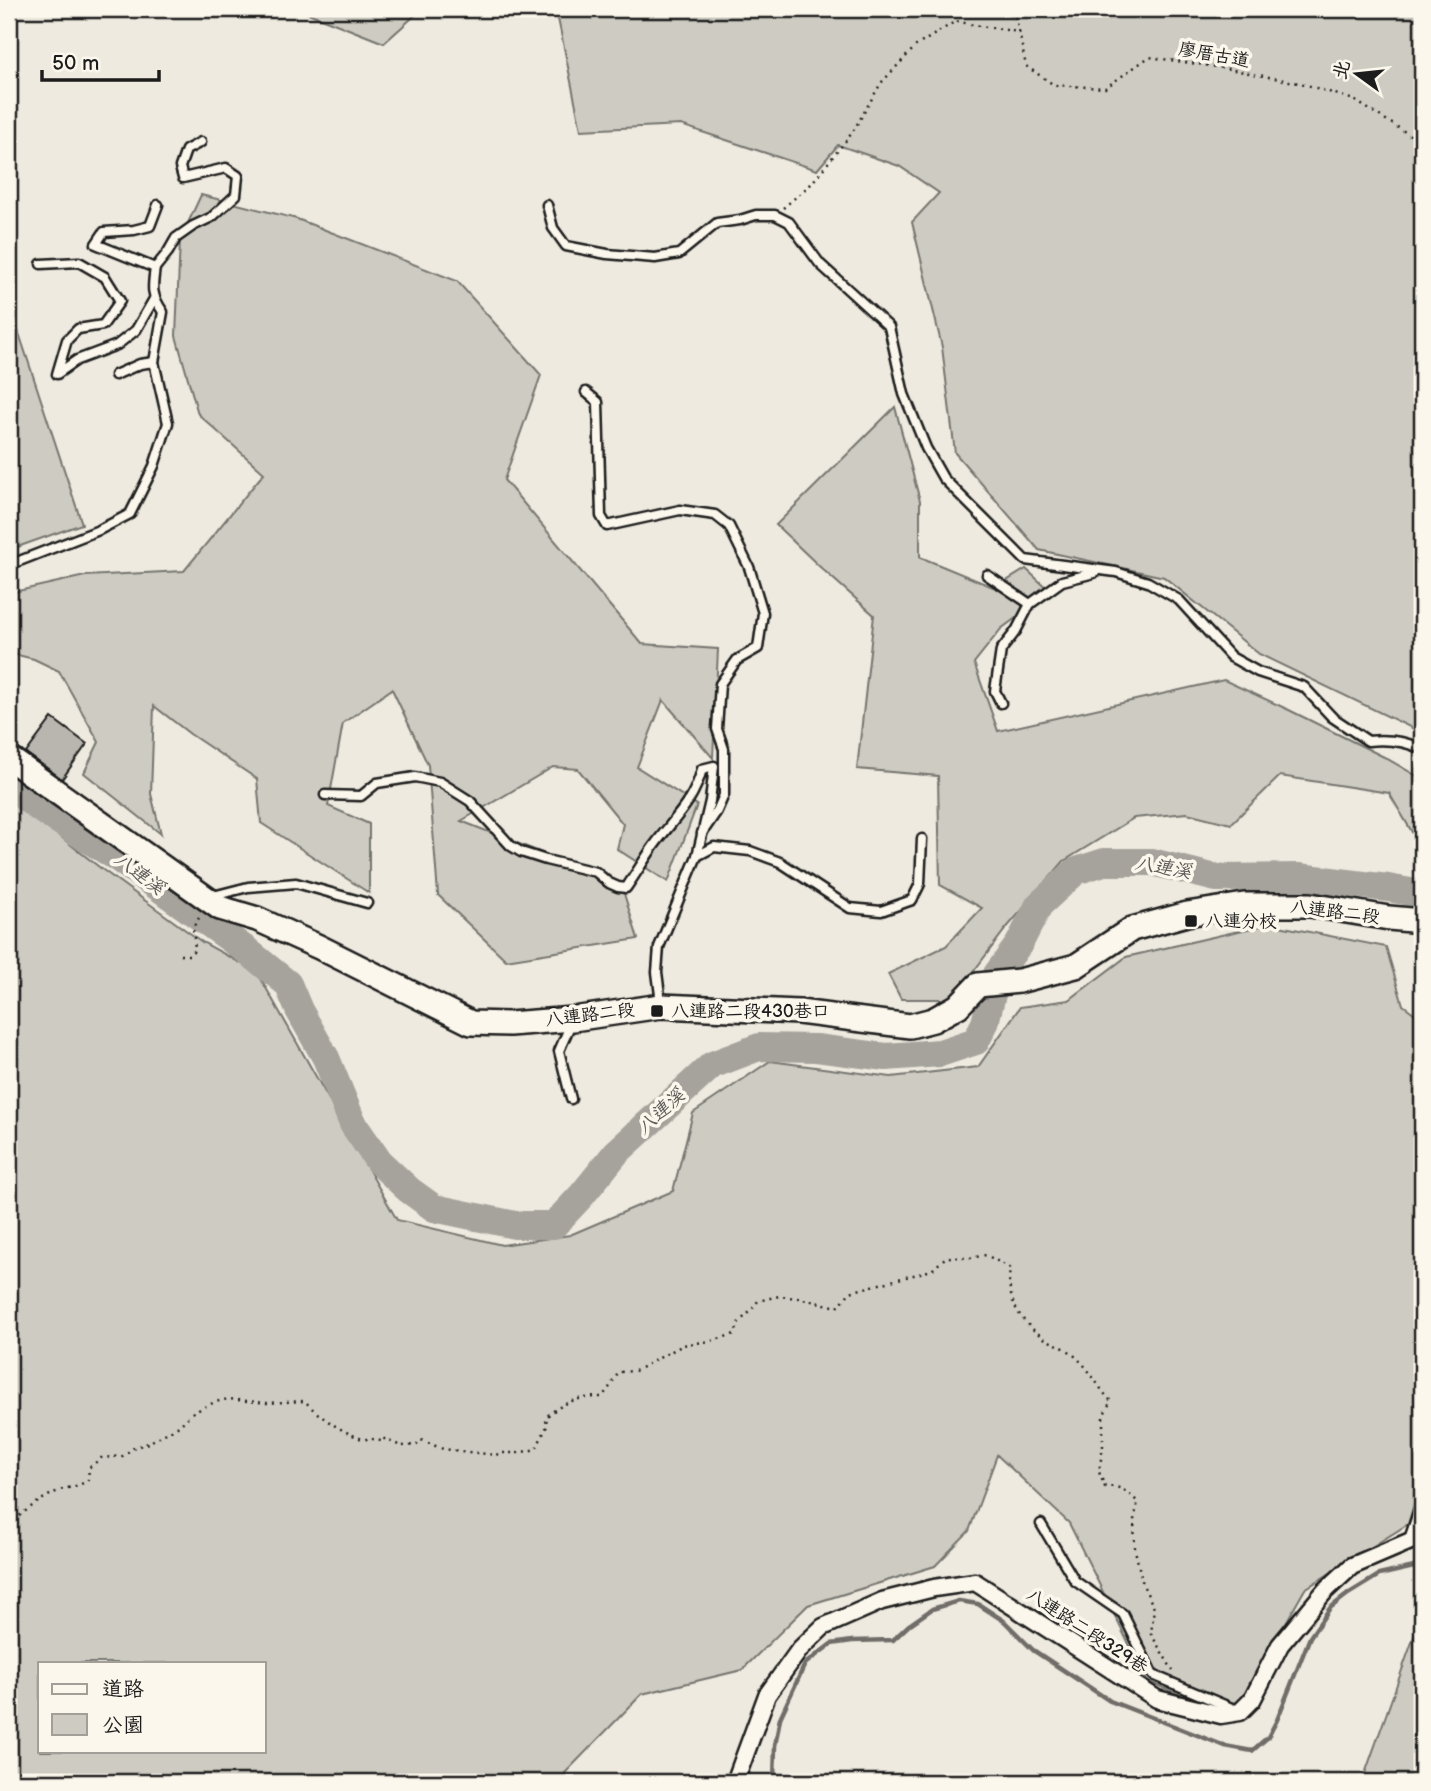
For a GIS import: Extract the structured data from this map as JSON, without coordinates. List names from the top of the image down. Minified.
{"streets":{"street":["八連路二段","八連路二段329巷"],"path":["廖厝古道"]},"water":["八連溪"],"places":{"transit":["八連分校","八連路二段430巷口"]},"legend":["道路","公園"],"scale_bar":"50 m","north":"left"}
